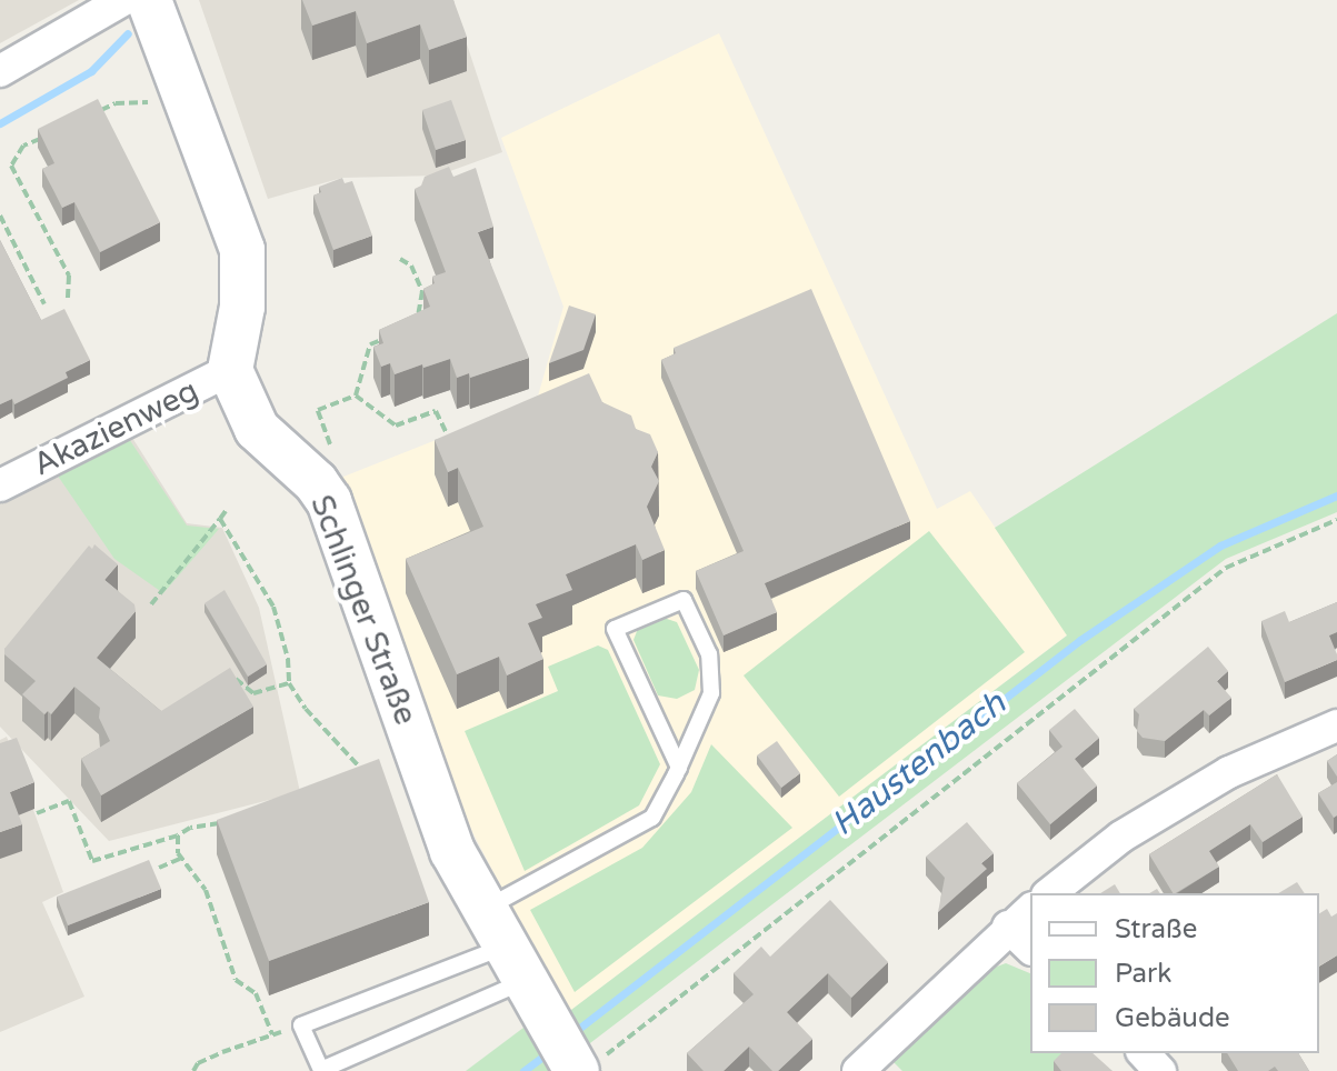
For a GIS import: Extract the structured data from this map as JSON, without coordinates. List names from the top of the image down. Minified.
{"streets":{"street":["Akazienweg","Schlinger Straße"]},"crossings":[["Akazienweg","Schlinger Straße"]],"water":["Haustenbach"],"legend":["Straße","Park","Gebäude"]}
